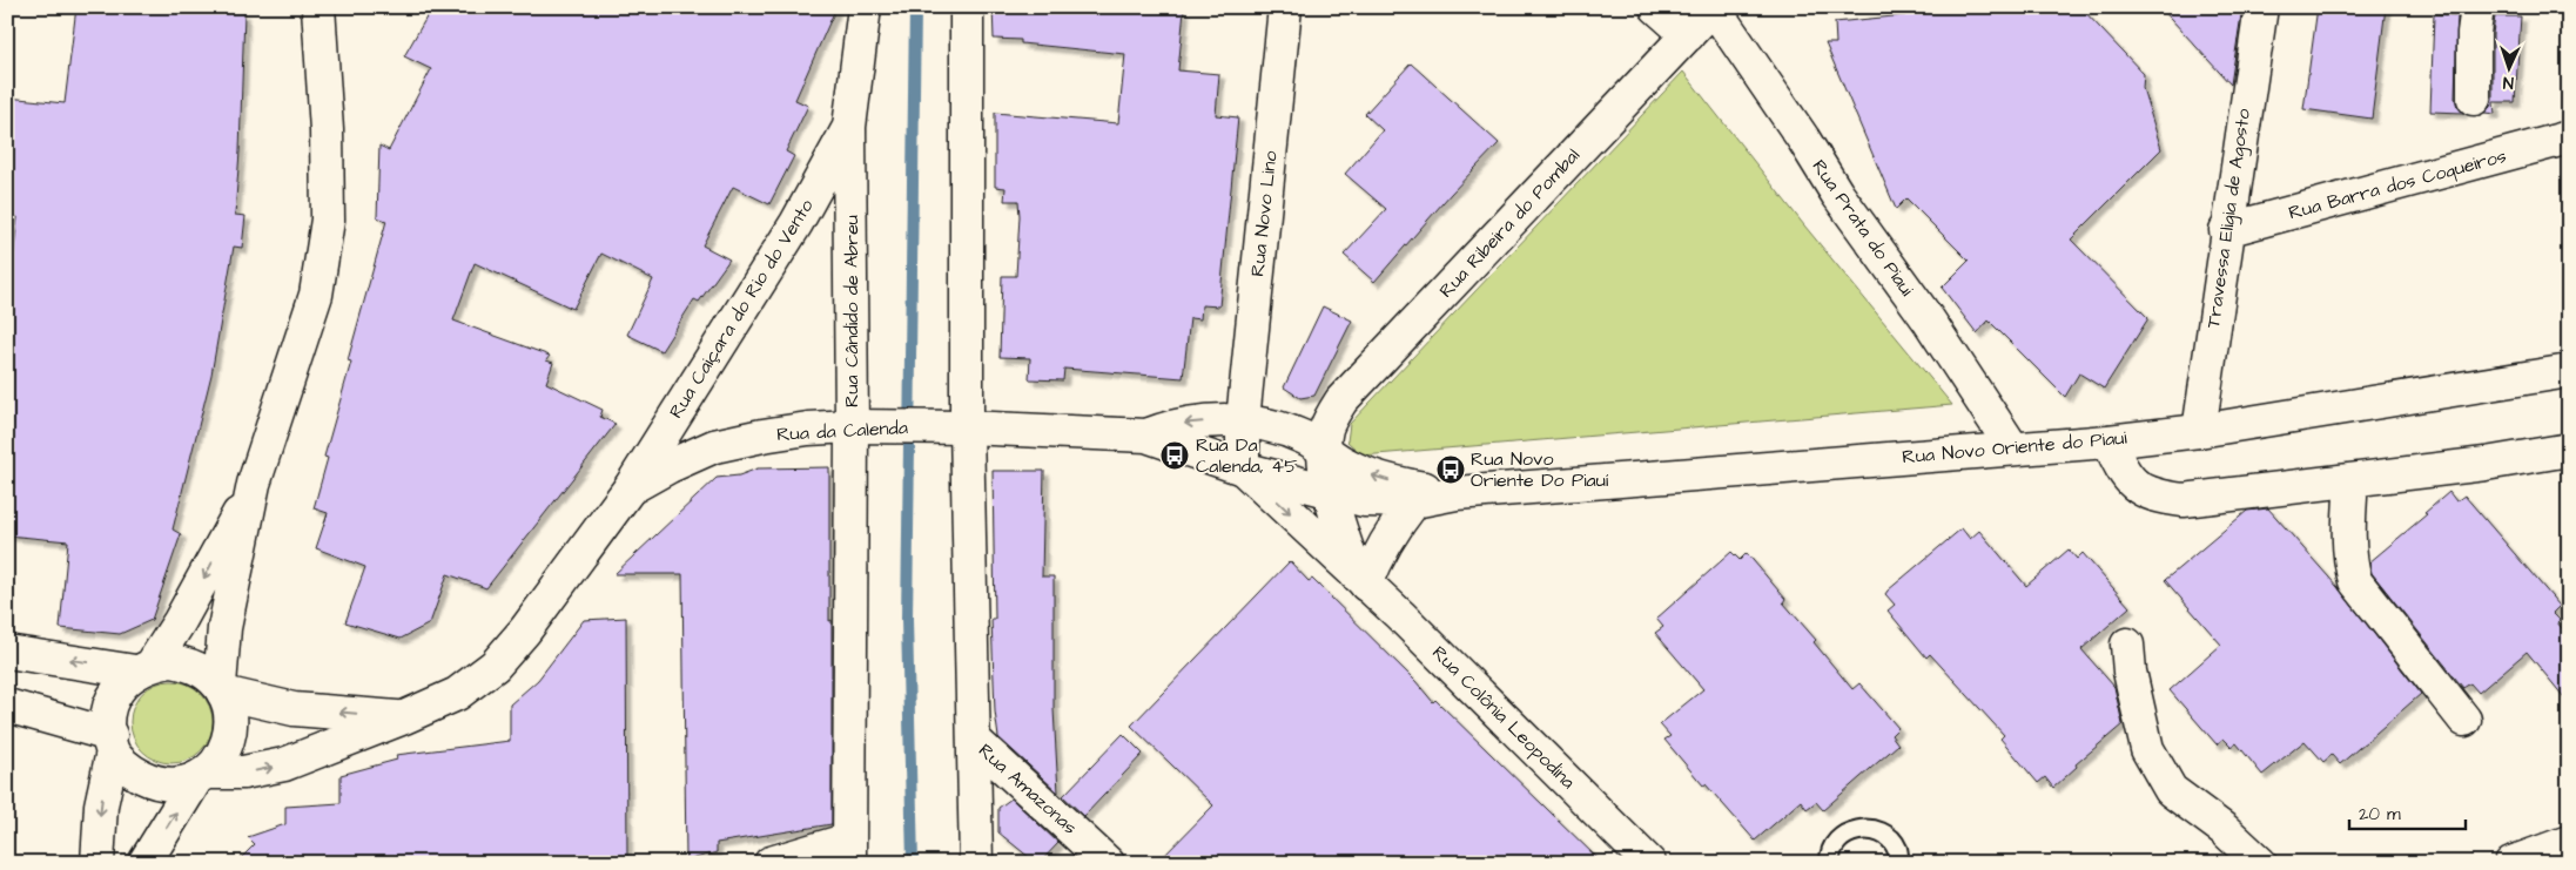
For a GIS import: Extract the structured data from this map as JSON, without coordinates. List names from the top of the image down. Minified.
{"streets":{"street":["Rua Barra dos Coqueiros","Rua Novo Lino","Travessa Eligia de Agosto","Rua Ribeira do Pombal","Rua Prata do Piaui","Rua Caiçara do Rio do Vento","Rua Cândido de Abreu","Rua da Calenda","Rua Novo Oriente do Piaui","Rua Colônia Leopodina","Rua Amazonas"]},"crossings":[["Rua Barra dos Coqueiros","Travessa Eligia de Agosto"],["Rua Novo Lino","Rua da Calenda"],["Rua Novo Lino","Rua Novo Oriente do Piaui"],["Rua Novo Lino","Rua Colônia Leopodina"],["Travessa Eligia de Agosto","Rua Novo Oriente do Piaui"],["Rua Ribeira do Pombal","Rua Prata do Piaui"],["Rua Ribeira do Pombal","Rua Novo Oriente do Piaui"],["Rua Prata do Piaui","Rua Novo Oriente do Piaui"],["Rua Caiçara do Rio do Vento","Rua Cândido de Abreu"],["Rua Caiçara do Rio do Vento","Rua da Calenda"],["Rua Cândido de Abreu","Rua da Calenda"],["Rua da Calenda","Rua Novo Oriente do Piaui"],["Rua da Calenda","Rua Colônia Leopodina"],["Rua Novo Oriente do Piaui","Rua Colônia Leopodina"]],"places":{"bus stop":["Rua Da Calenda, 45","Rua Novo Oriente Do Piauí"]},"scale_bar":"20 m","north":"bottom"}
